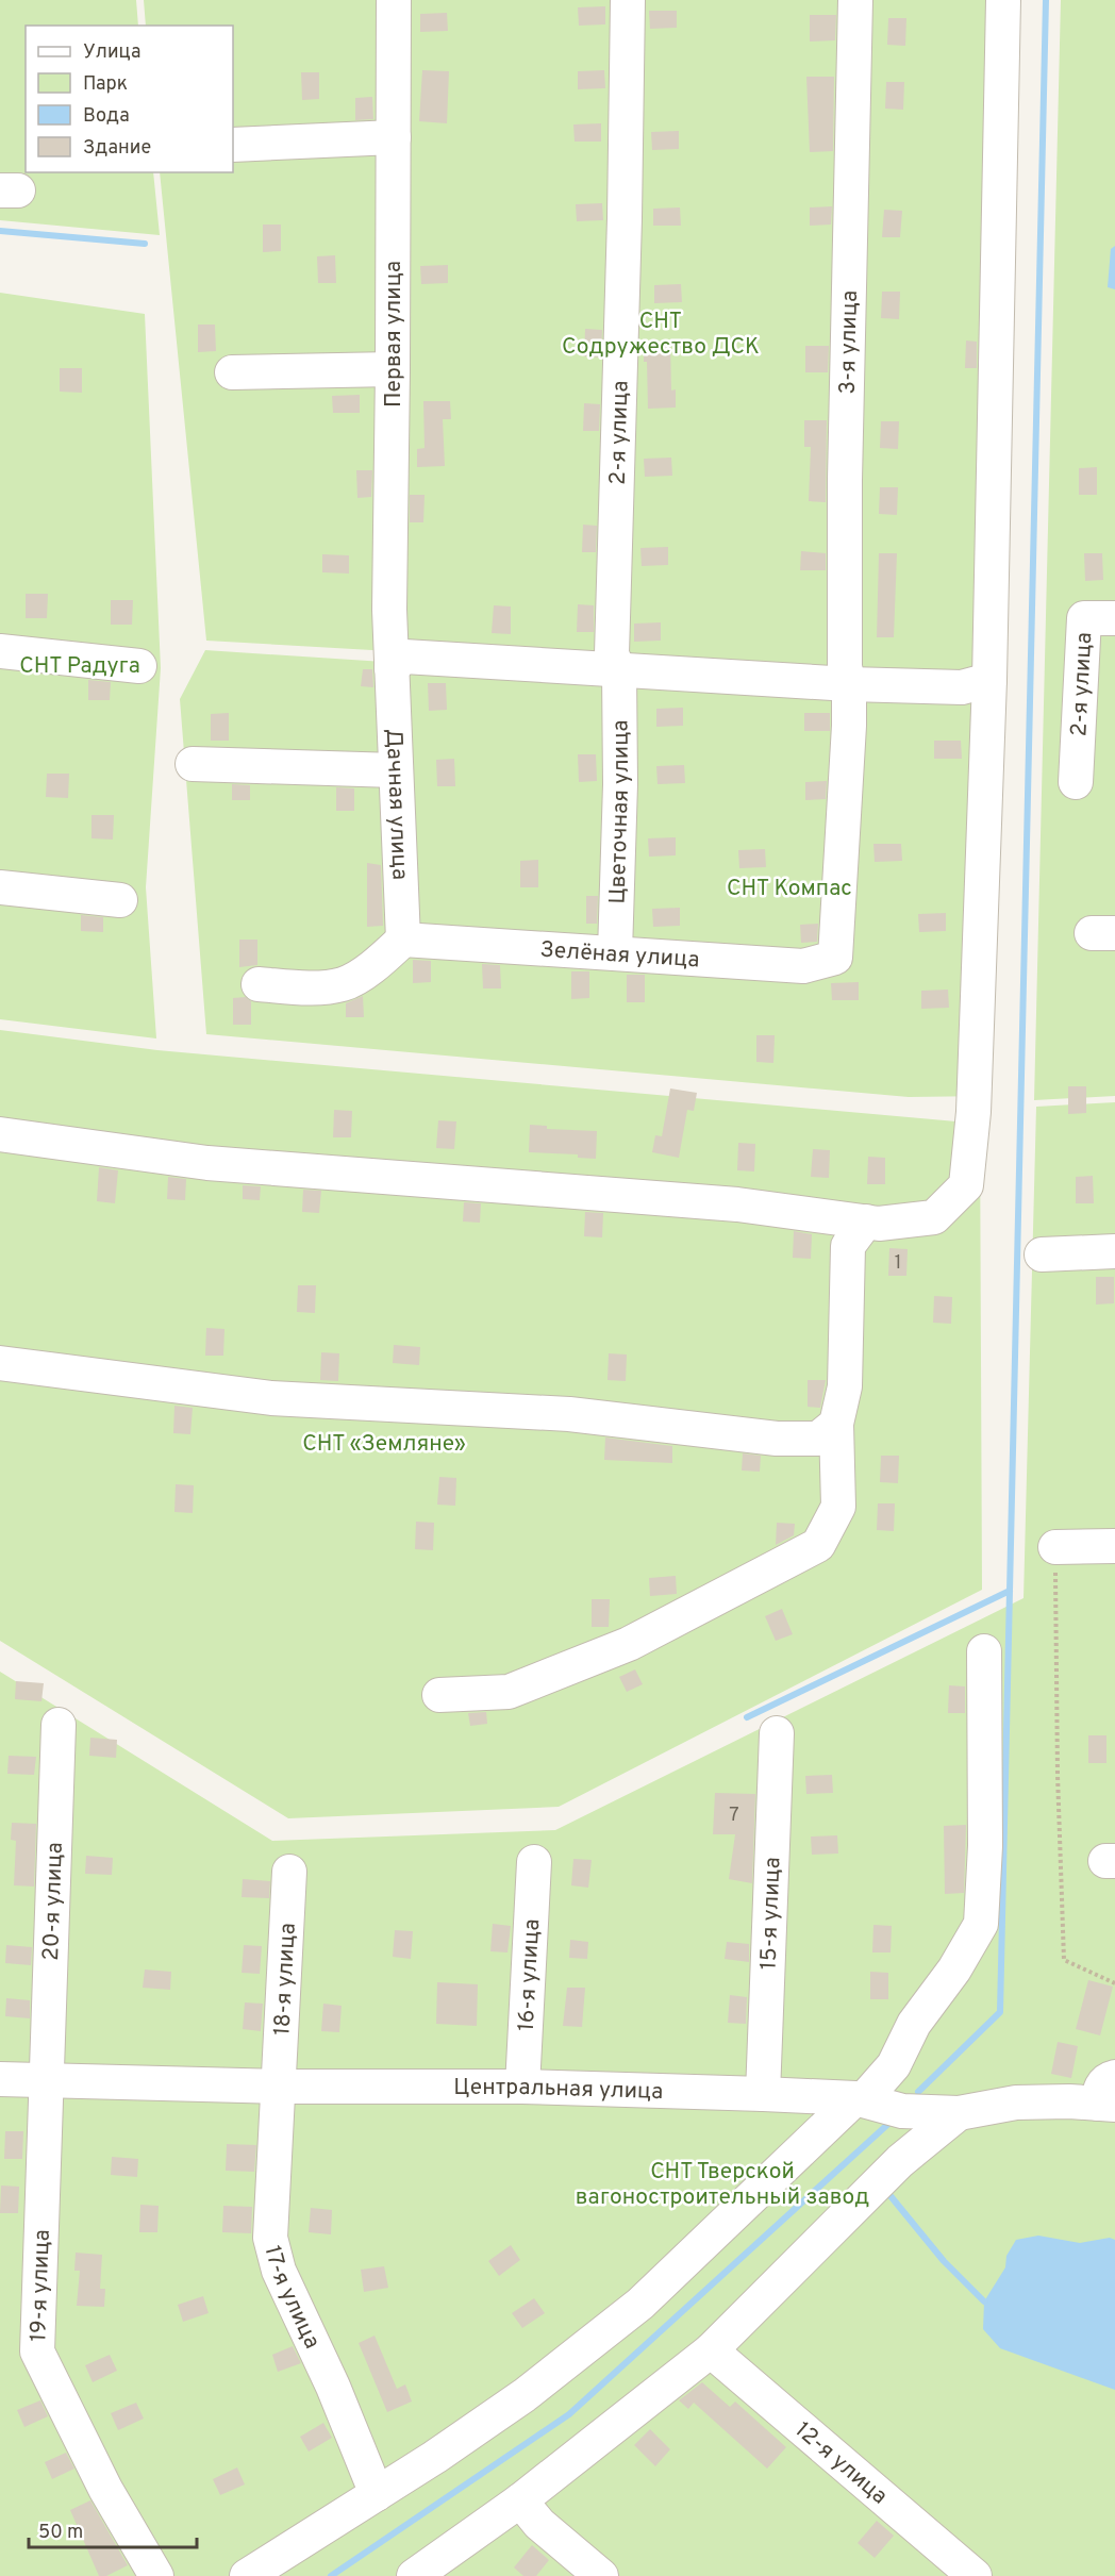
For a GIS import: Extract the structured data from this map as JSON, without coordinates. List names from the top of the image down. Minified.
{"streets":{"street":["Первая улица","3-я улица","2-я улица","Дачная улица","Цветочная улица","Зелёная улица","20-я улица","15-я улица","16-я улица","18-я улица","Центральная улица","19-я улица","17-я улица","12-я улица"]},"crossings":[["Первая улица","Дачная улица"],["3-я улица","Зелёная улица"],["2-я улица","Цветочная улица"],["Дачная улица","Зелёная улица"],["Цветочная улица","Зелёная улица"],["20-я улица","Центральная улица"],["20-я улица","19-я улица"],["15-я улица","Центральная улица"],["16-я улица","Центральная улица"],["18-я улица","Центральная улица"],["18-я улица","17-я улица"],["Центральная улица","19-я улица"],["Центральная улица","17-я улица"]],"parks":["СНТ Содружество ДСК","СНТ Радуга","СНТ Компас","СНТ «Земляне»","СНТ Тверской вагоностроительный завод"],"house_numbers":["1","7"],"legend":["Улица","Парк","Вода","Здание"],"scale_bar":"50 m"}
